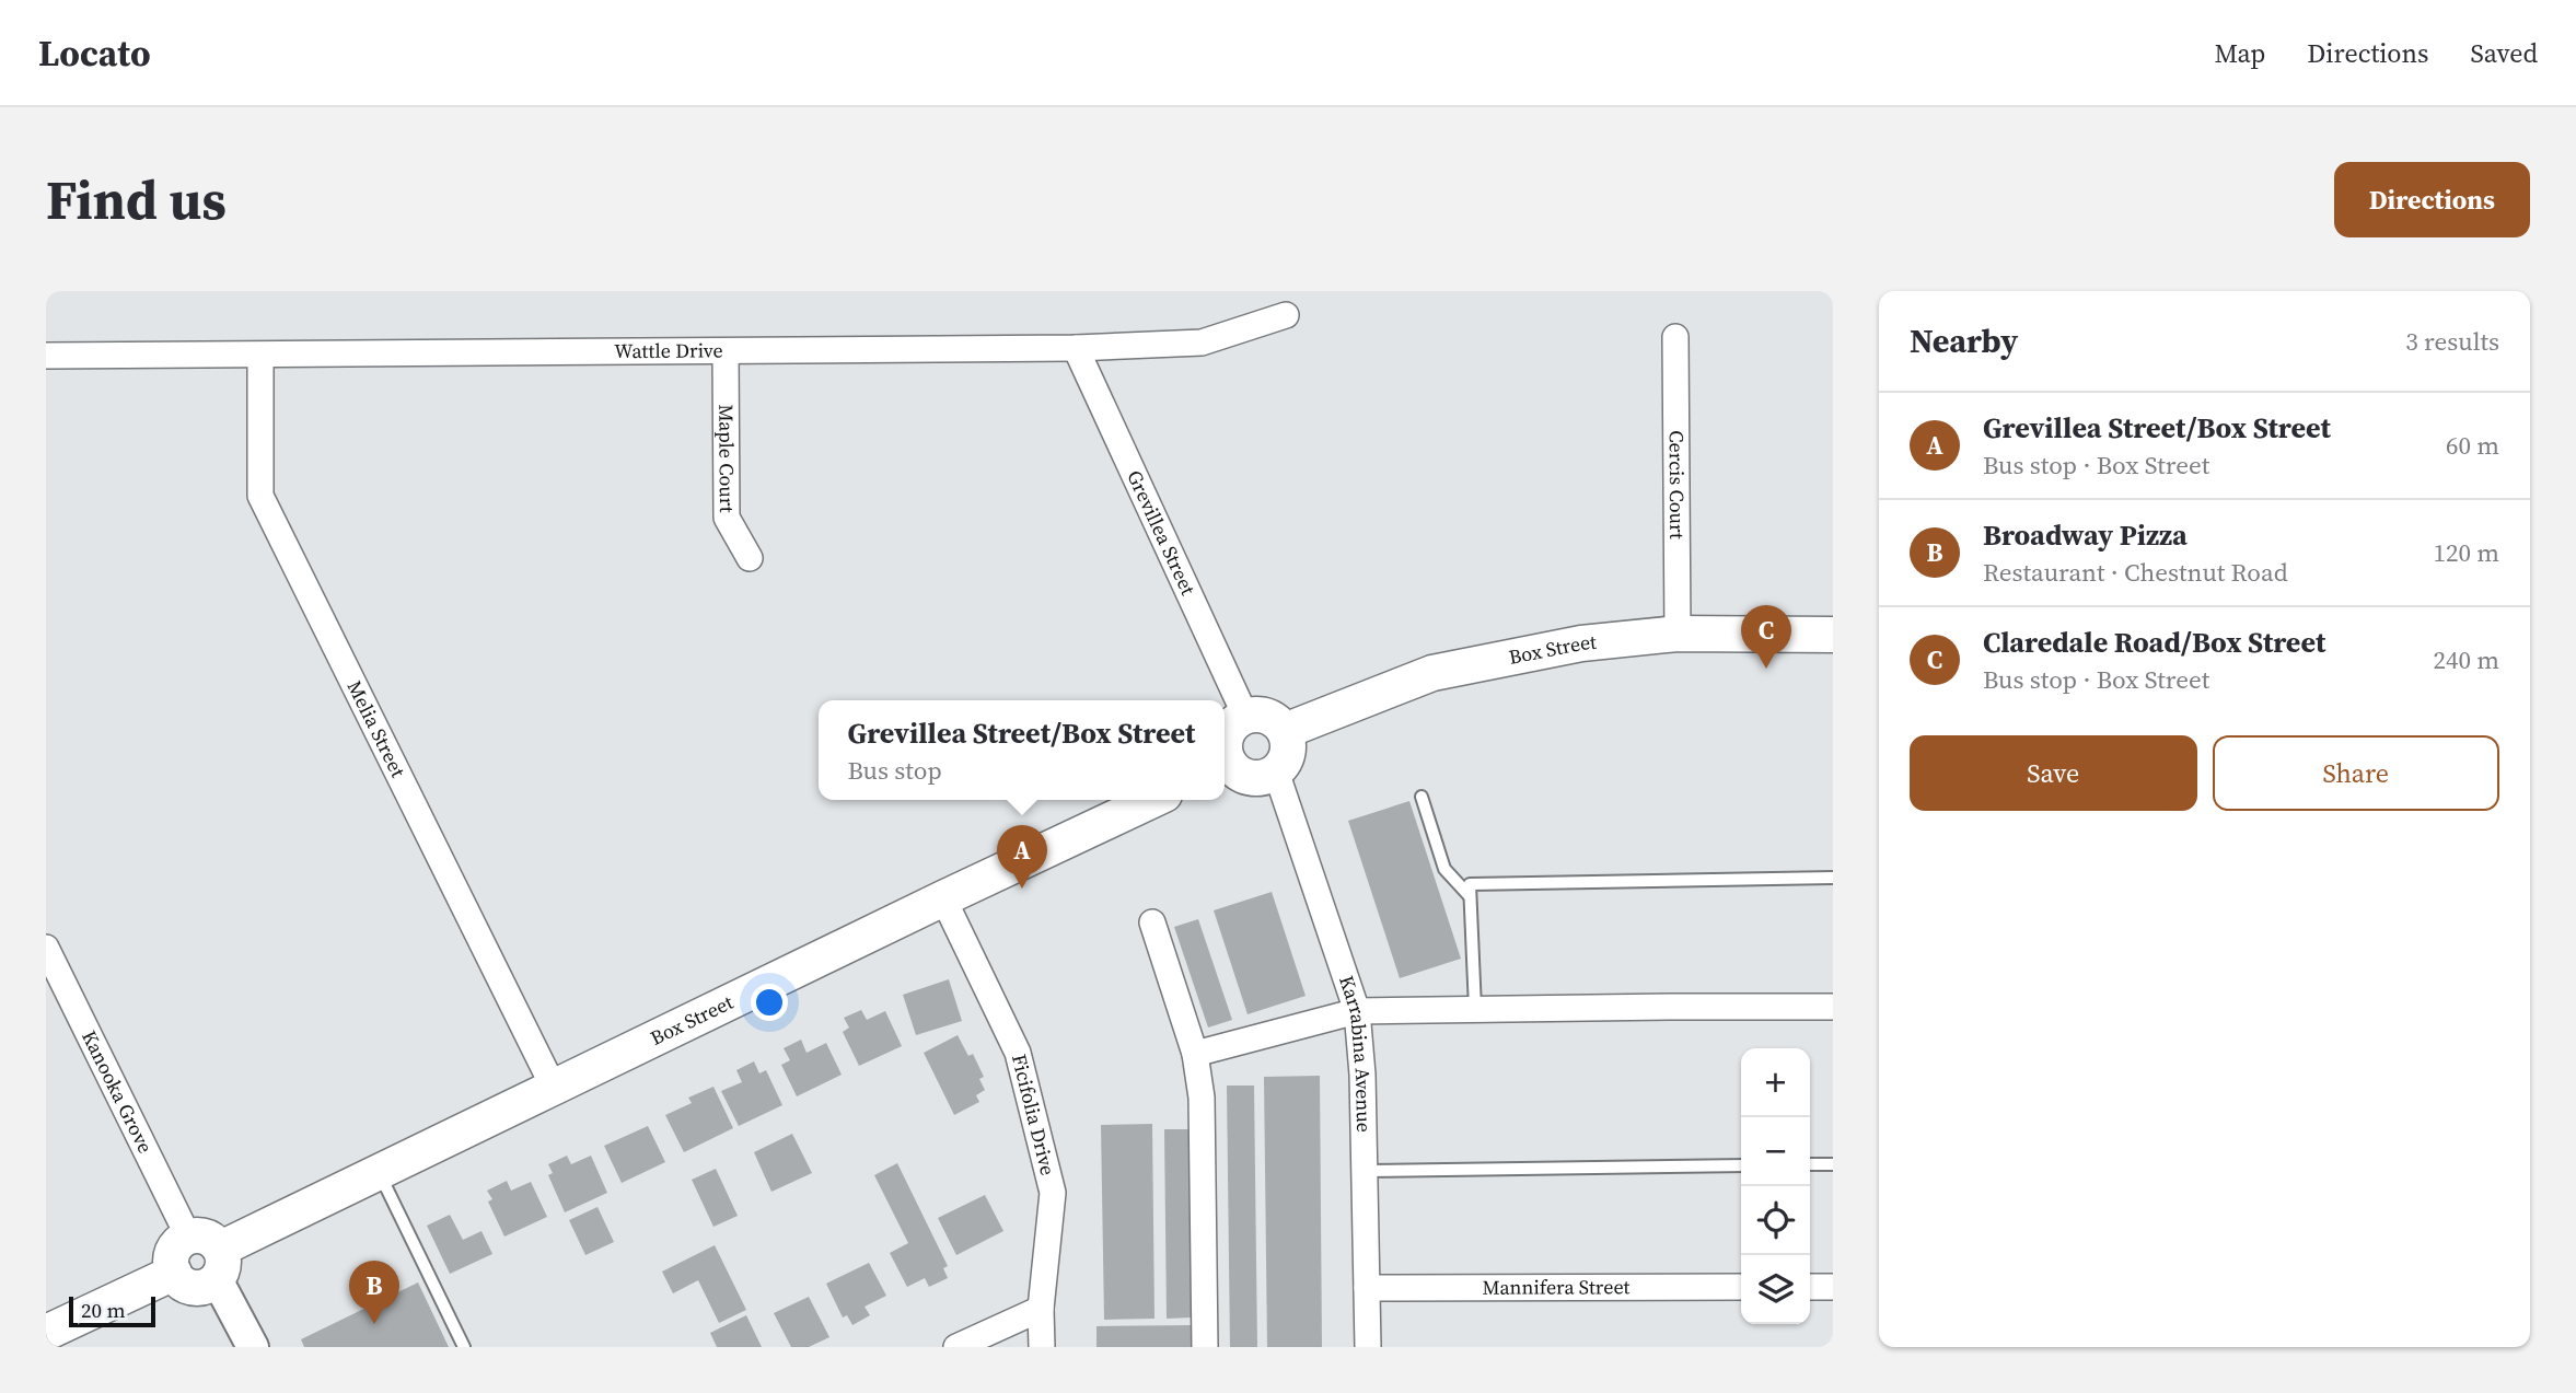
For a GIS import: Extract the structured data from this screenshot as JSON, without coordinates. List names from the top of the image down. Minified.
{"streets":{"main road":["Box Street"],"street":["Wattle Drive","Maple Court","Cercis Court","Grevillea Street","Melia Street","Karrabina Avenue","Kanooka Grove","Ficifolia Drive","Mannifera Street"]},"crossings":[["Wattle Drive","Maple Court"],["Wattle Drive","Grevillea Street"],["Wattle Drive","Melia Street"],["Cercis Court","Box Street"],["Box Street","Melia Street"],["Box Street","Kanooka Grove"],["Box Street","Ficifolia Drive"],["Karrabina Avenue","Mannifera Street"]],"scale_bar":"20 m","page":{"header":"Locato","nav":["Map","Directions","Saved"],"buttons":["Directions",["Save","Share"]],"title":"Find us","heading":["Nearby","3 results"],"list":[{"mark":"A","name":"Grevillea Street/Box Street","note":"Bus stop · Box Street","value":"60 m"},{"mark":"B","name":"Broadway Pizza","note":"Restaurant · Chestnut Road","value":"120 m"},{"mark":"C","name":"Claredale Road/Box Street","note":"Bus stop · Box Street","value":"240 m"}],"pins":["C","A","B"],"popup":["Grevillea Street/Box Street","Bus stop"],"map_buttons":["+","−"],"scale":"20 m"}}
